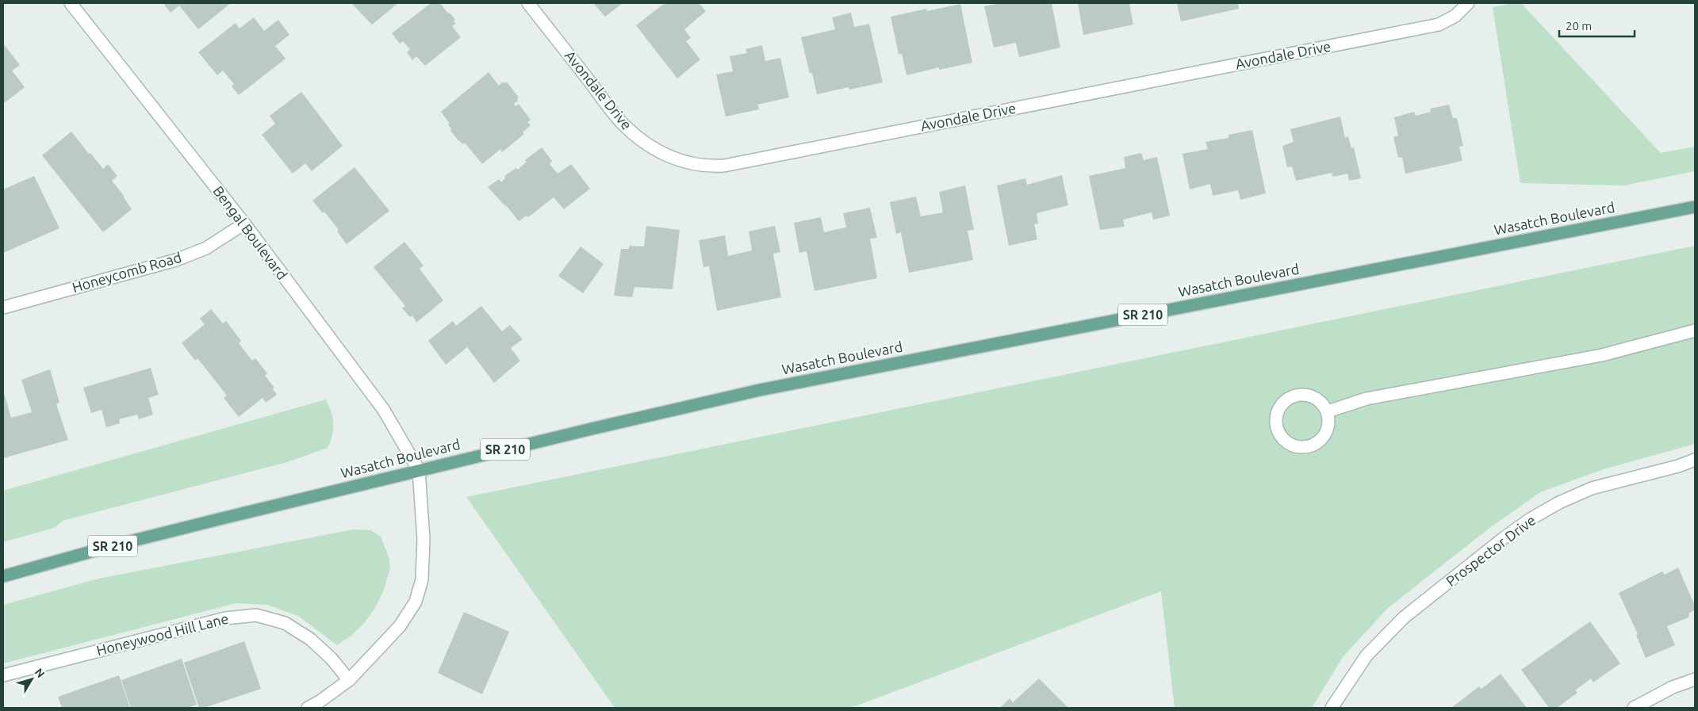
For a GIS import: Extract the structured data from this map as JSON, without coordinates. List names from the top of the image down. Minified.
{"streets":{"main road":["Wasatch Boulevard","SR 210"],"street":["Avondale Drive","Bengal Boulevard","Honeycomb Road","Prospector Drive","Honeywood Hill Lane"]},"crossings":[["Wasatch Boulevard","Bengal Boulevard"],["Bengal Boulevard","Honeycomb Road"]],"scale_bar":"20 m","north":"top right"}
